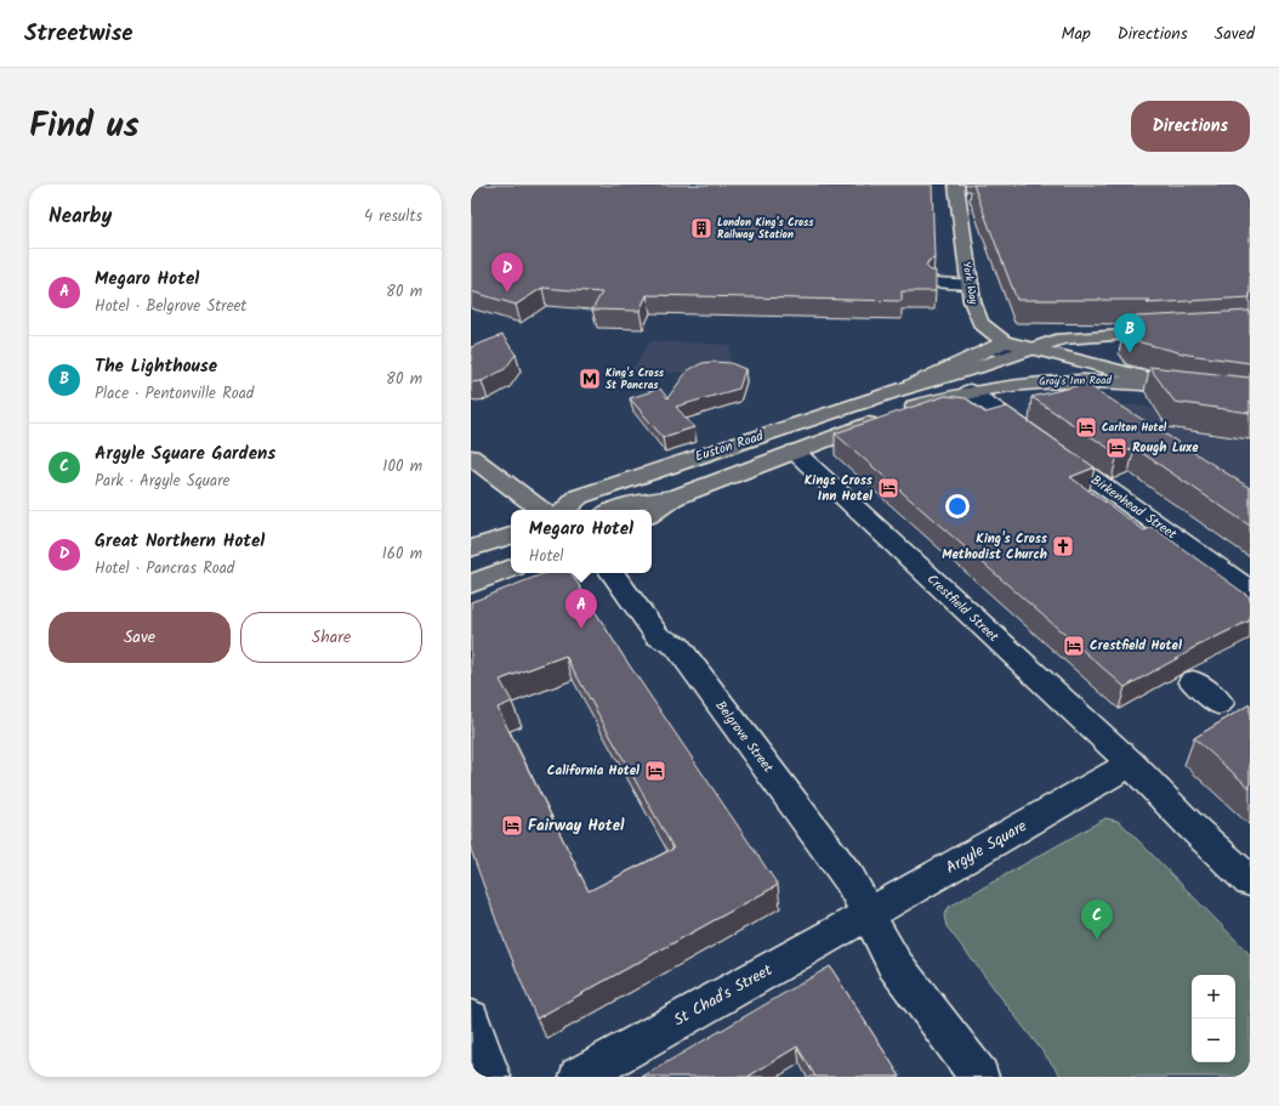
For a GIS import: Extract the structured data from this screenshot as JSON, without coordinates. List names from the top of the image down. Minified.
{"streets":{"main road":["York Way","Gray's Inn Road","Euston Road"],"street":["Birkenhead Street","Crestfield Street","Belgrove Street","Argyle Square","St Chad's Street"]},"crossings":[["Gray's Inn Road","Euston Road"],["Gray's Inn Road","Birkenhead Street"],["Euston Road","Birkenhead Street"],["Euston Road","Crestfield Street"],["Crestfield Street","Argyle Square"],["Belgrove Street","Argyle Square"],["Belgrove Street","St Chad's Street"],["Argyle Square","St Chad's Street"]],"places":{"building":["London King's Cross Railway Station"],"metro station":["King's Cross St Pancras"],"hotel":["Carlton Hotel","Rough Luxe","Kings Cross Inn Hotel","Crestfield Hotel","California Hotel","Fairway Hotel"],"church":["King's Cross Methodist Church"]},"page":{"header":"Streetwise","nav":["Map","Directions","Saved"],"title":"Find us","buttons":["Directions",["Save","Share"]],"heading":["Nearby","4 results"],"list":[{"mark":"A","name":"Megaro Hotel","note":"Hotel · Belgrove Street","value":"80 m"},{"mark":"B","name":"The Lighthouse","note":"Place · Pentonville Road","value":"80 m"},{"mark":"C","name":"Argyle Square Gardens","note":"Park · Argyle Square","value":"100 m"},{"mark":"D","name":"Great Northern Hotel","note":"Hotel · Pancras Road","value":"160 m"}],"pins":["D","B","A","C"],"popup":["Megaro Hotel","Hotel"],"map_buttons":["+","−"]}}
